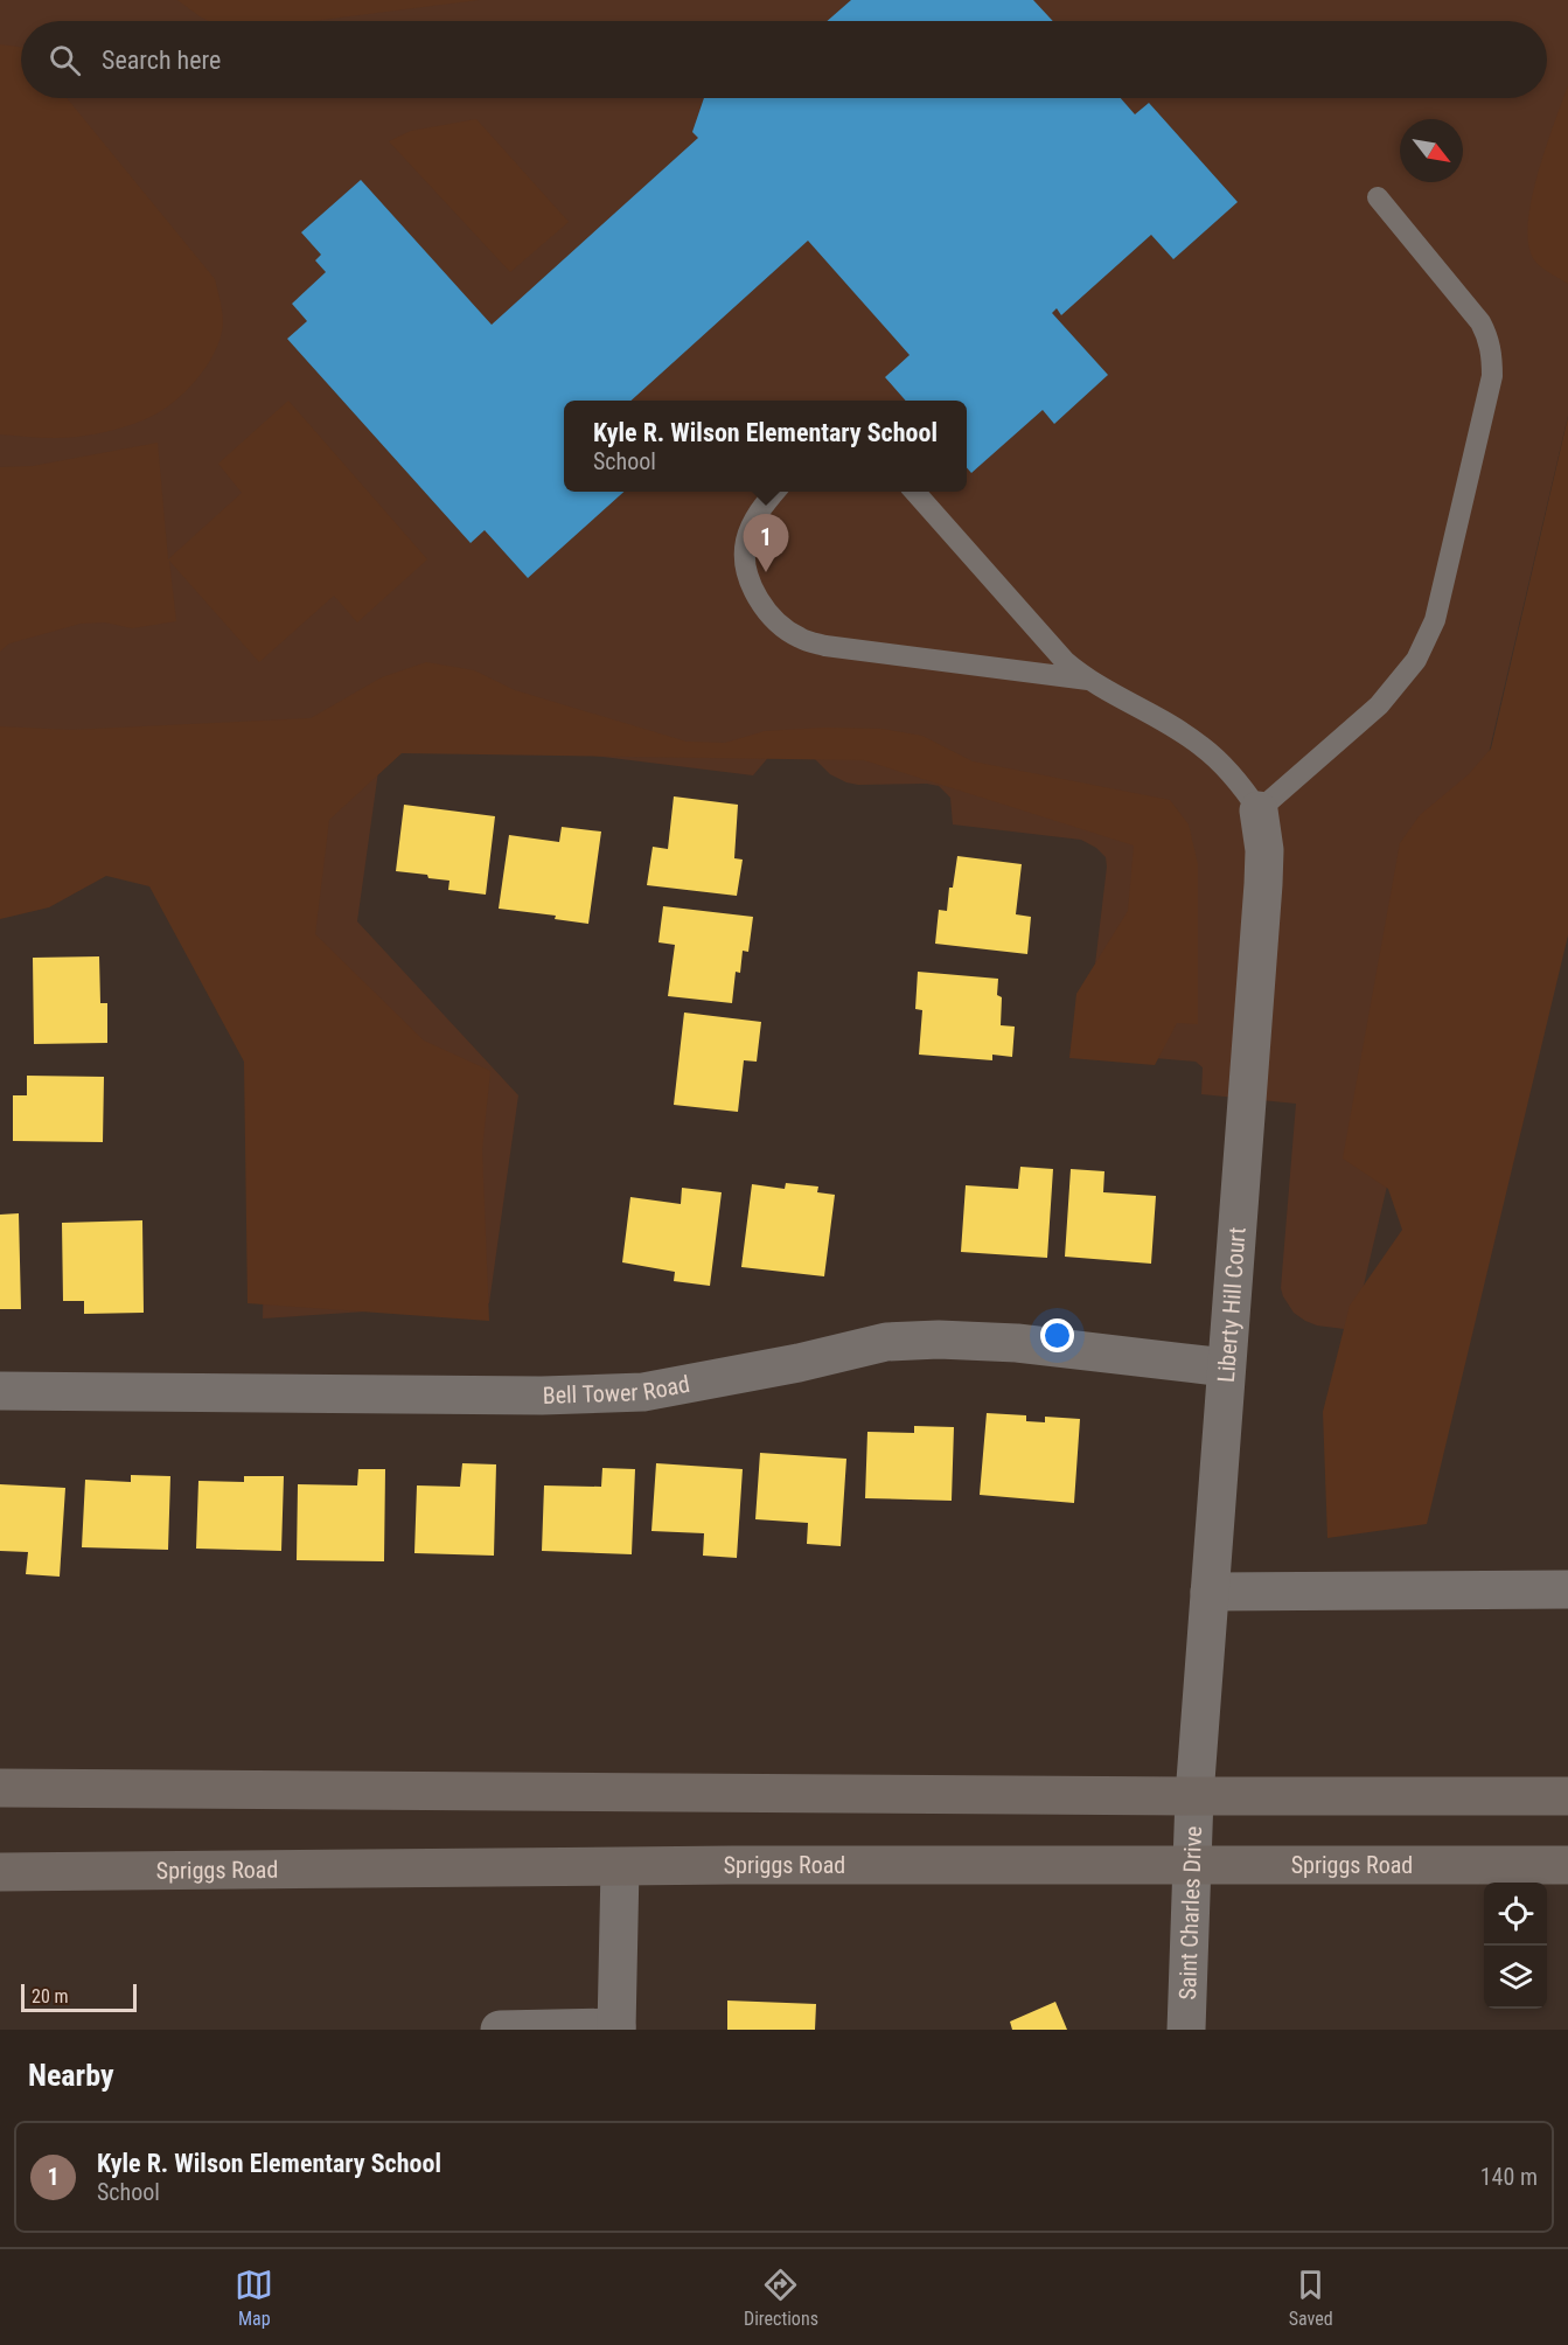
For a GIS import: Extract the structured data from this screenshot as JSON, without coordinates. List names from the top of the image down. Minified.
{"streets":{"main road":["Spriggs Road"],"street":["Liberty Hill Court","Bell Tower Road","Saint Charles Drive"]},"crossings":[["Liberty Hill Court","Bell Tower Road"],["Liberty Hill Court","Saint Charles Drive"],["Spriggs Road","Saint Charles Drive"]],"scale_bar":"20 m","north":"bottom right","page":{"search":"Search here","popup":["Kyle R. Wilson Elementary School","School"],"pins":"1","scale":"20 m","heading":"Nearby","list":[{"mark":"1","name":"Kyle R. Wilson Elementary School","note":"School","value":"140 m"}],"nav":["Map","Directions","Saved"]}}
